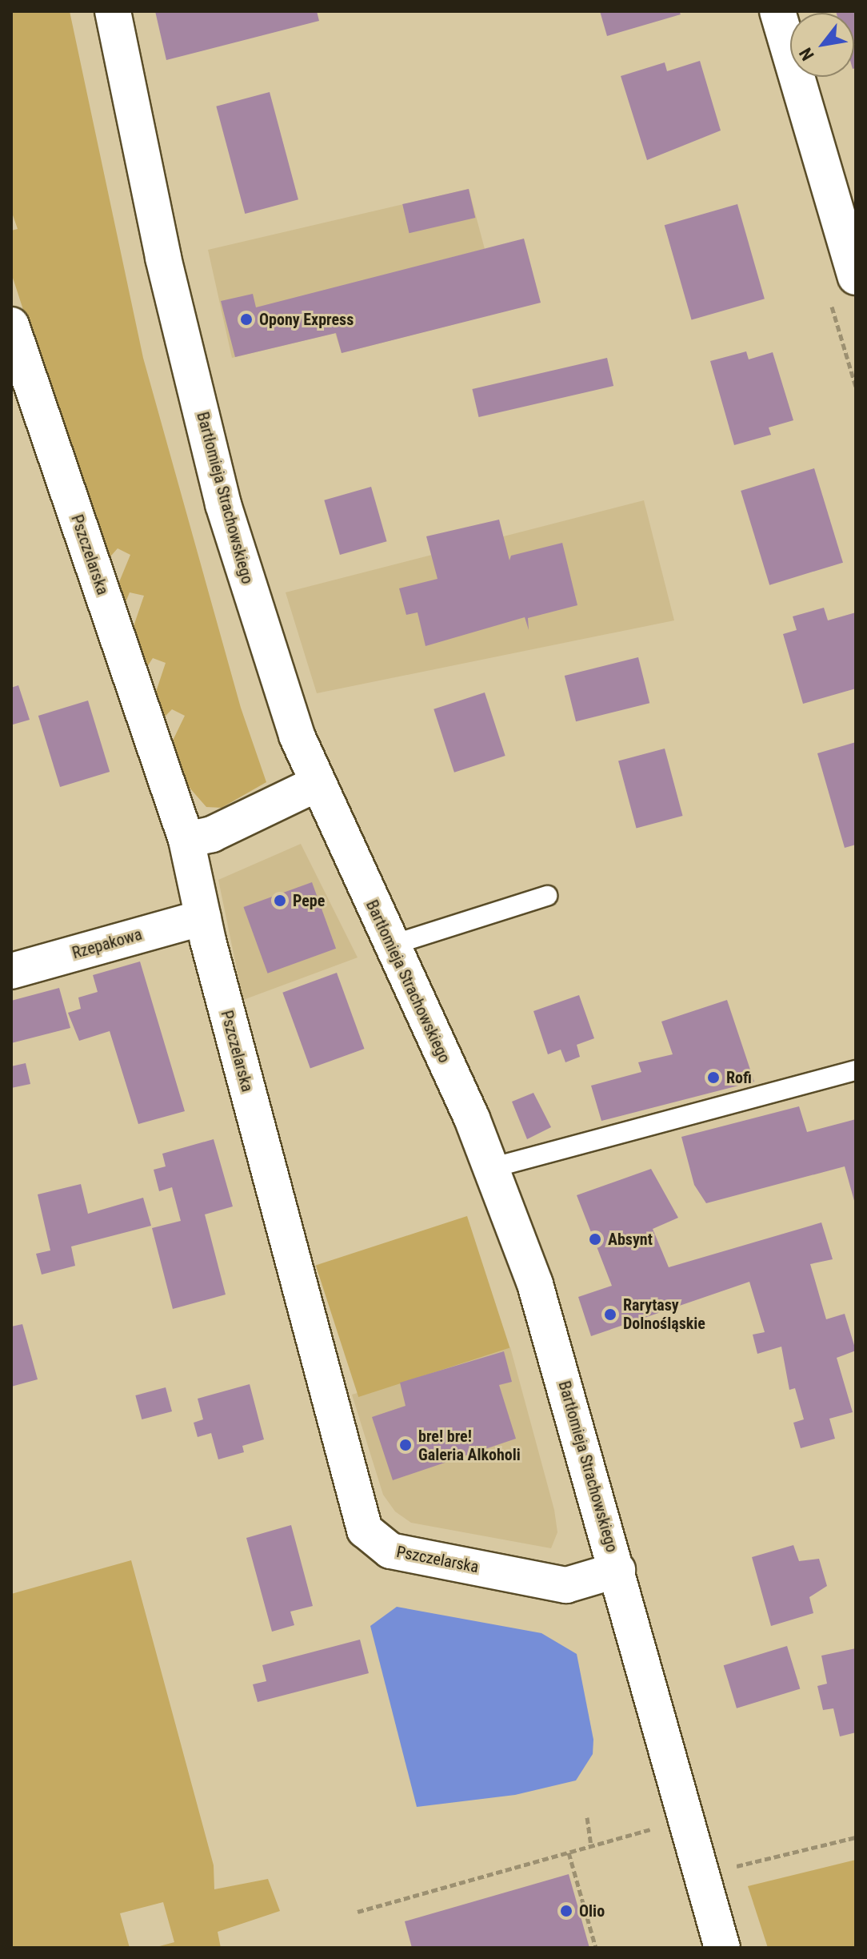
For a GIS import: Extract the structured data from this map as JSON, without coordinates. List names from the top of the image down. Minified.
{"streets":{"street":["Bartłomieja Strachowskiego","Pszczelarska","Rzepakowa"]},"crossings":[["Bartłomieja Strachowskiego","Pszczelarska"],["Pszczelarska","Rzepakowa"]],"places":["Opony Express","Pepe","Rofi","Absynt","Rarytasy Dolnośląskie","bre! bre! Galeria Alkoholi","Olio"],"north":"bottom left"}
